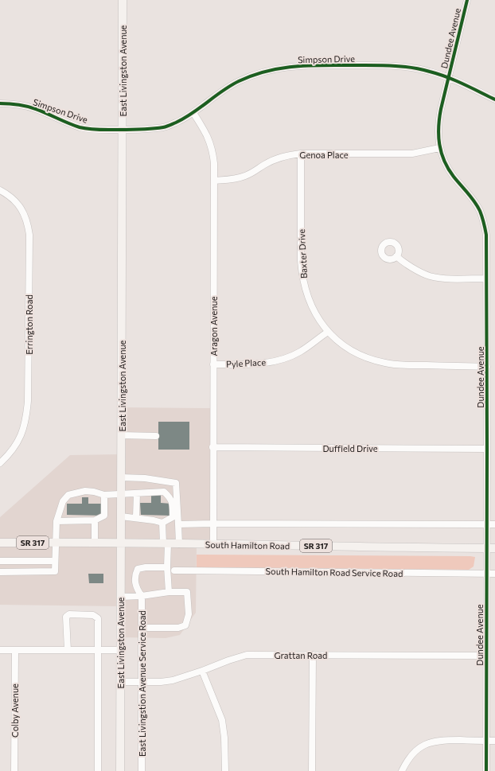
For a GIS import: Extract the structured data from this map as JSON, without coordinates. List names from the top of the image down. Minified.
{"streets":{"main road":["East Livingston Avenue","SR 317","South Hamilton Road"],"street":["Dundee Avenue","Simpson Drive","Genoa Place","Baxter Drive","Errington Road","Aragon Avenue","Pyle Place","Duffield Drive","South Hamilton Road Service Road","Grattan Road","East Livingstion Avenue Service Road","Colby Avenue"]},"crossings":[["Dundee Avenue","Simpson Drive"],["Dundee Avenue","Genoa Place"],["Dundee Avenue","Baxter Drive"],["Dundee Avenue","Duffield Drive"],["Dundee Avenue","South Hamilton Road"],["Dundee Avenue","South Hamilton Road Service Road"],["Dundee Avenue","Grattan Road"],["Simpson Drive","East Livingston Avenue"],["Simpson Drive","Aragon Avenue"],["East Livingston Avenue","South Hamilton Road"],["East Livingston Avenue","Grattan Road"],["Genoa Place","Baxter Drive"],["Genoa Place","Aragon Avenue"],["Baxter Drive","Pyle Place"],["Aragon Avenue","Pyle Place"],["Aragon Avenue","Duffield Drive"],["Aragon Avenue","South Hamilton Road"],["Grattan Road","East Livingstion Avenue Service Road"]]}
